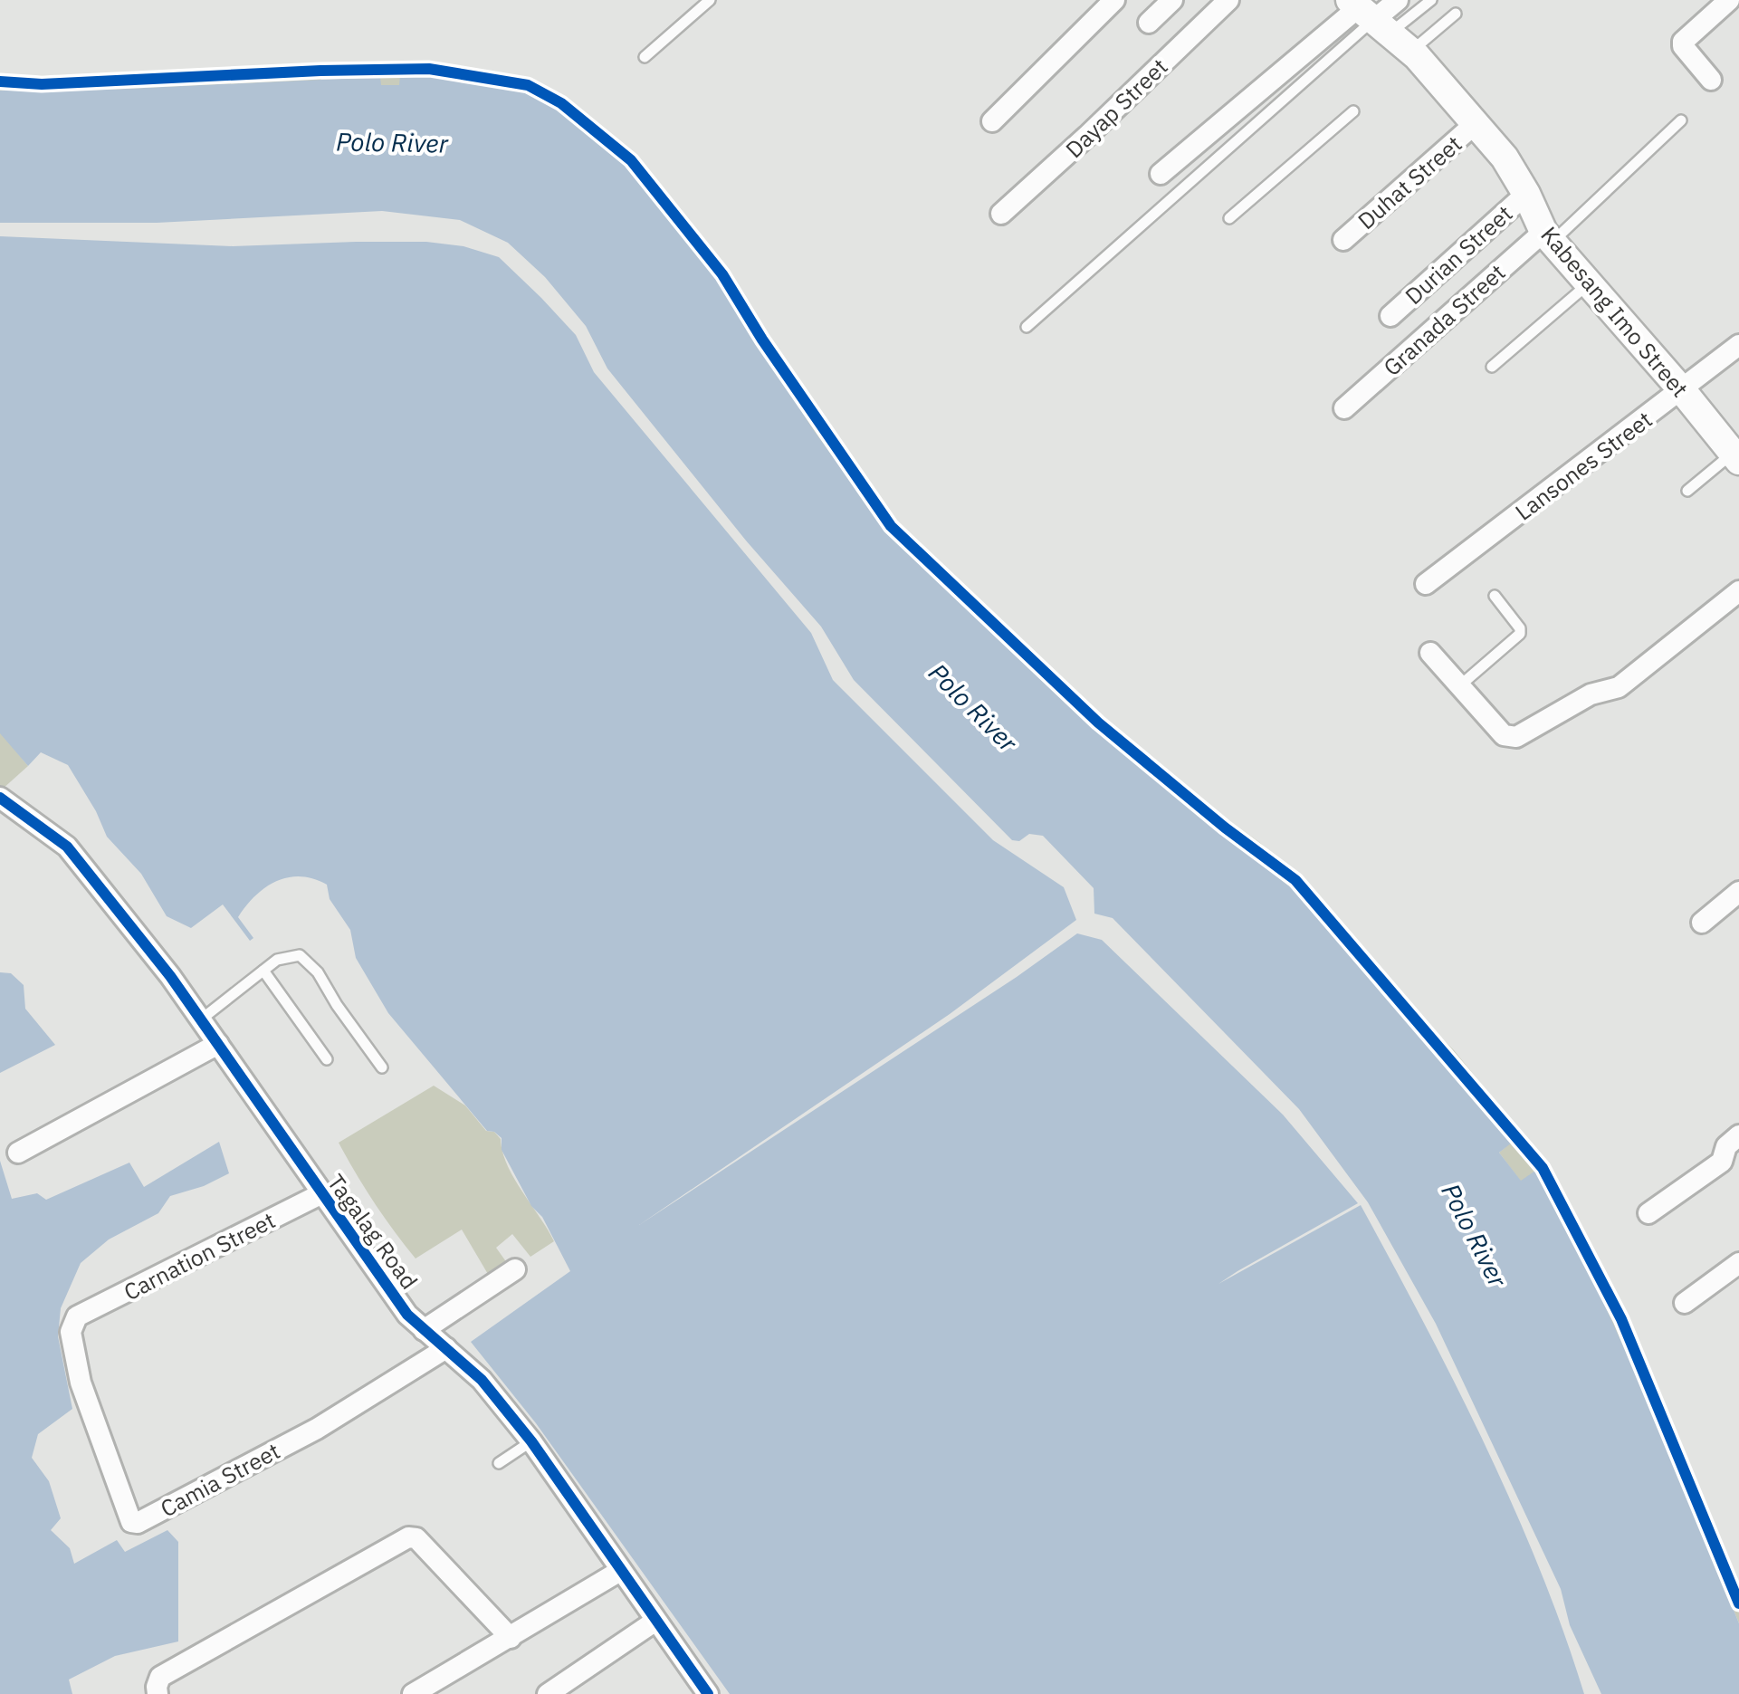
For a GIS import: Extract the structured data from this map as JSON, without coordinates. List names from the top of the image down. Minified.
{"streets":{"main road":["Kabesang Imo Street"],"street":["Dayap Street","Duhat Street","Durian Street","Granada Street","Lansones Street","Tagalag Road","Carnation Street","Camia Street"]},"crossings":[["Duhat Street","Kabesang Imo Street"],["Durian Street","Kabesang Imo Street"],["Kabesang Imo Street","Granada Street"],["Kabesang Imo Street","Lansones Street"],["Tagalag Road","Carnation Street"],["Tagalag Road","Camia Street"],["Carnation Street","Camia Street"]],"water":["Polo River"]}
